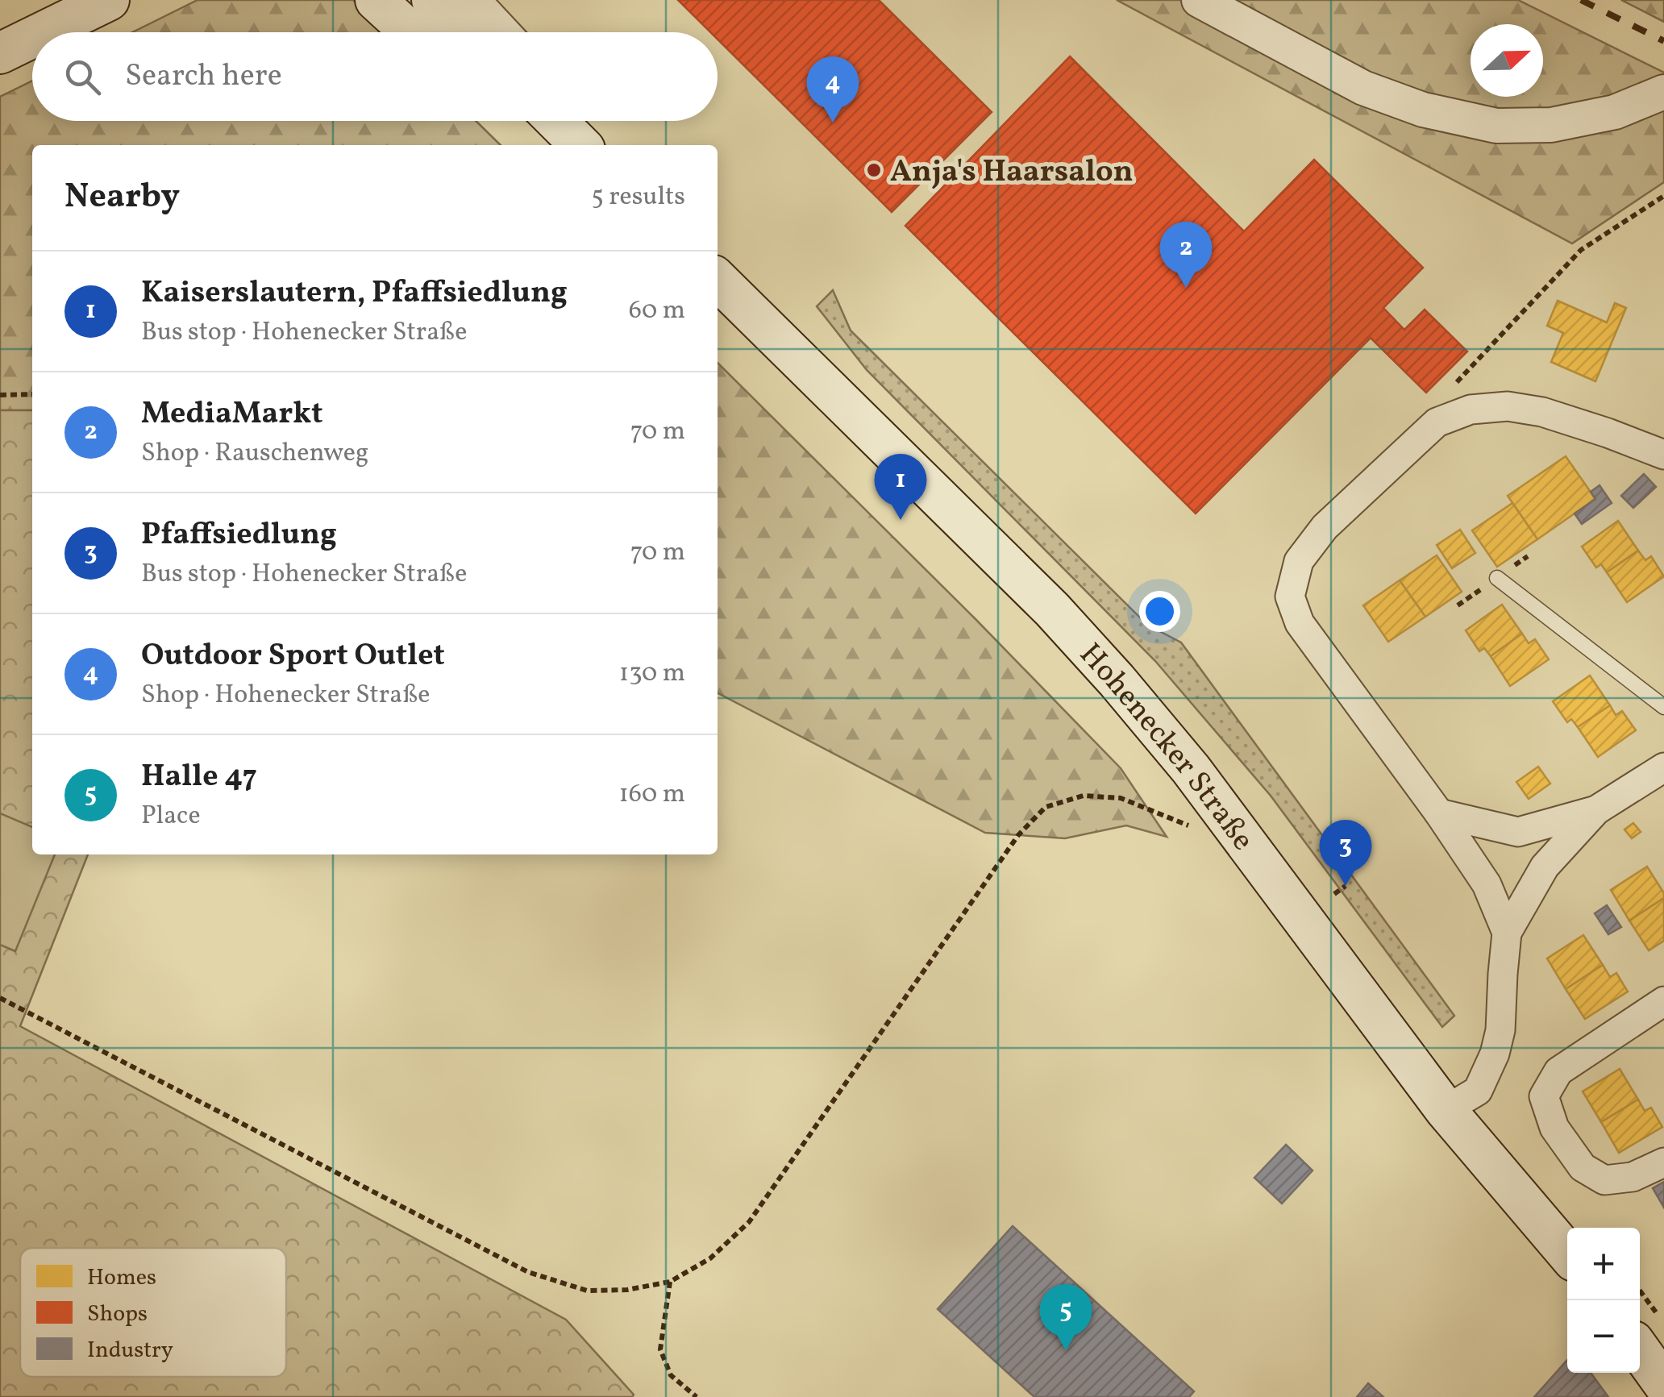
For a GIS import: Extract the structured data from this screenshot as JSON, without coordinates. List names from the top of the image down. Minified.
{"streets":{"main road":["Hohenecker Straße"]},"places":["Anja's Haarsalon"],"legend":["Homes","Shops","Industry"],"north":"right","page":{"search":"Search here","pins":["4","2","1","3","5"],"heading":["Nearby","5 results"],"list":[{"mark":"1","name":"Kaiserslautern, Pfaffsiedlung","note":"Bus stop · Hohenecker Straße","value":"60 m"},{"mark":"2","name":"MediaMarkt","note":"Shop · Rauschenweg","value":"70 m"},{"mark":"3","name":"Pfaffsiedlung","note":"Bus stop · Hohenecker Straße","value":"70 m"},{"mark":"4","name":"Outdoor Sport Outlet","note":"Shop · Hohenecker Straße","value":"130 m"},{"mark":"5","name":"Halle 47","note":"Place","value":"160 m"}],"map_buttons":["+","−"]}}
